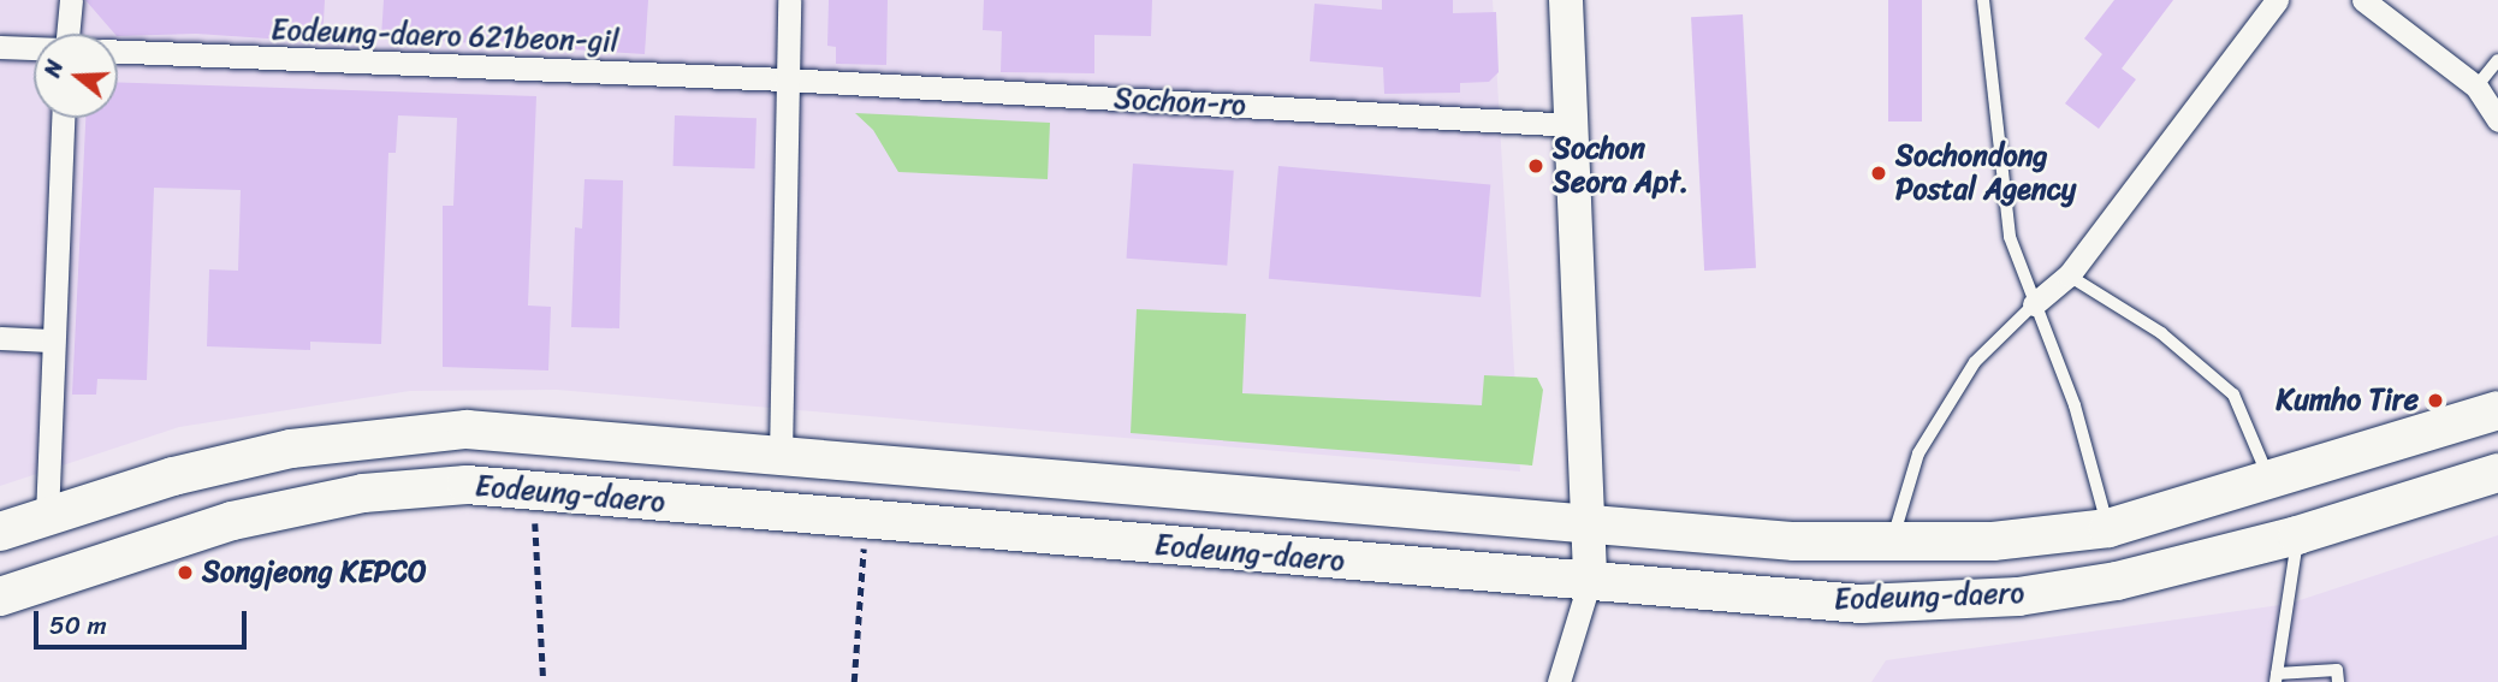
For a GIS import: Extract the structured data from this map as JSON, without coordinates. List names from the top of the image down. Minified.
{"streets":{"main road":["Eodeung-daero"],"street":["Eodeung-daero 621beon-gil","Sochon-ro"]},"crossings":[["Eodeung-daero 621beon-gil","Sochon-ro"]],"places":["Sochon Seora Apt.","Sochondong Postal Agency","Kumho Tire","Songjeong KEPCO"],"scale_bar":"50 m","north":"left"}
